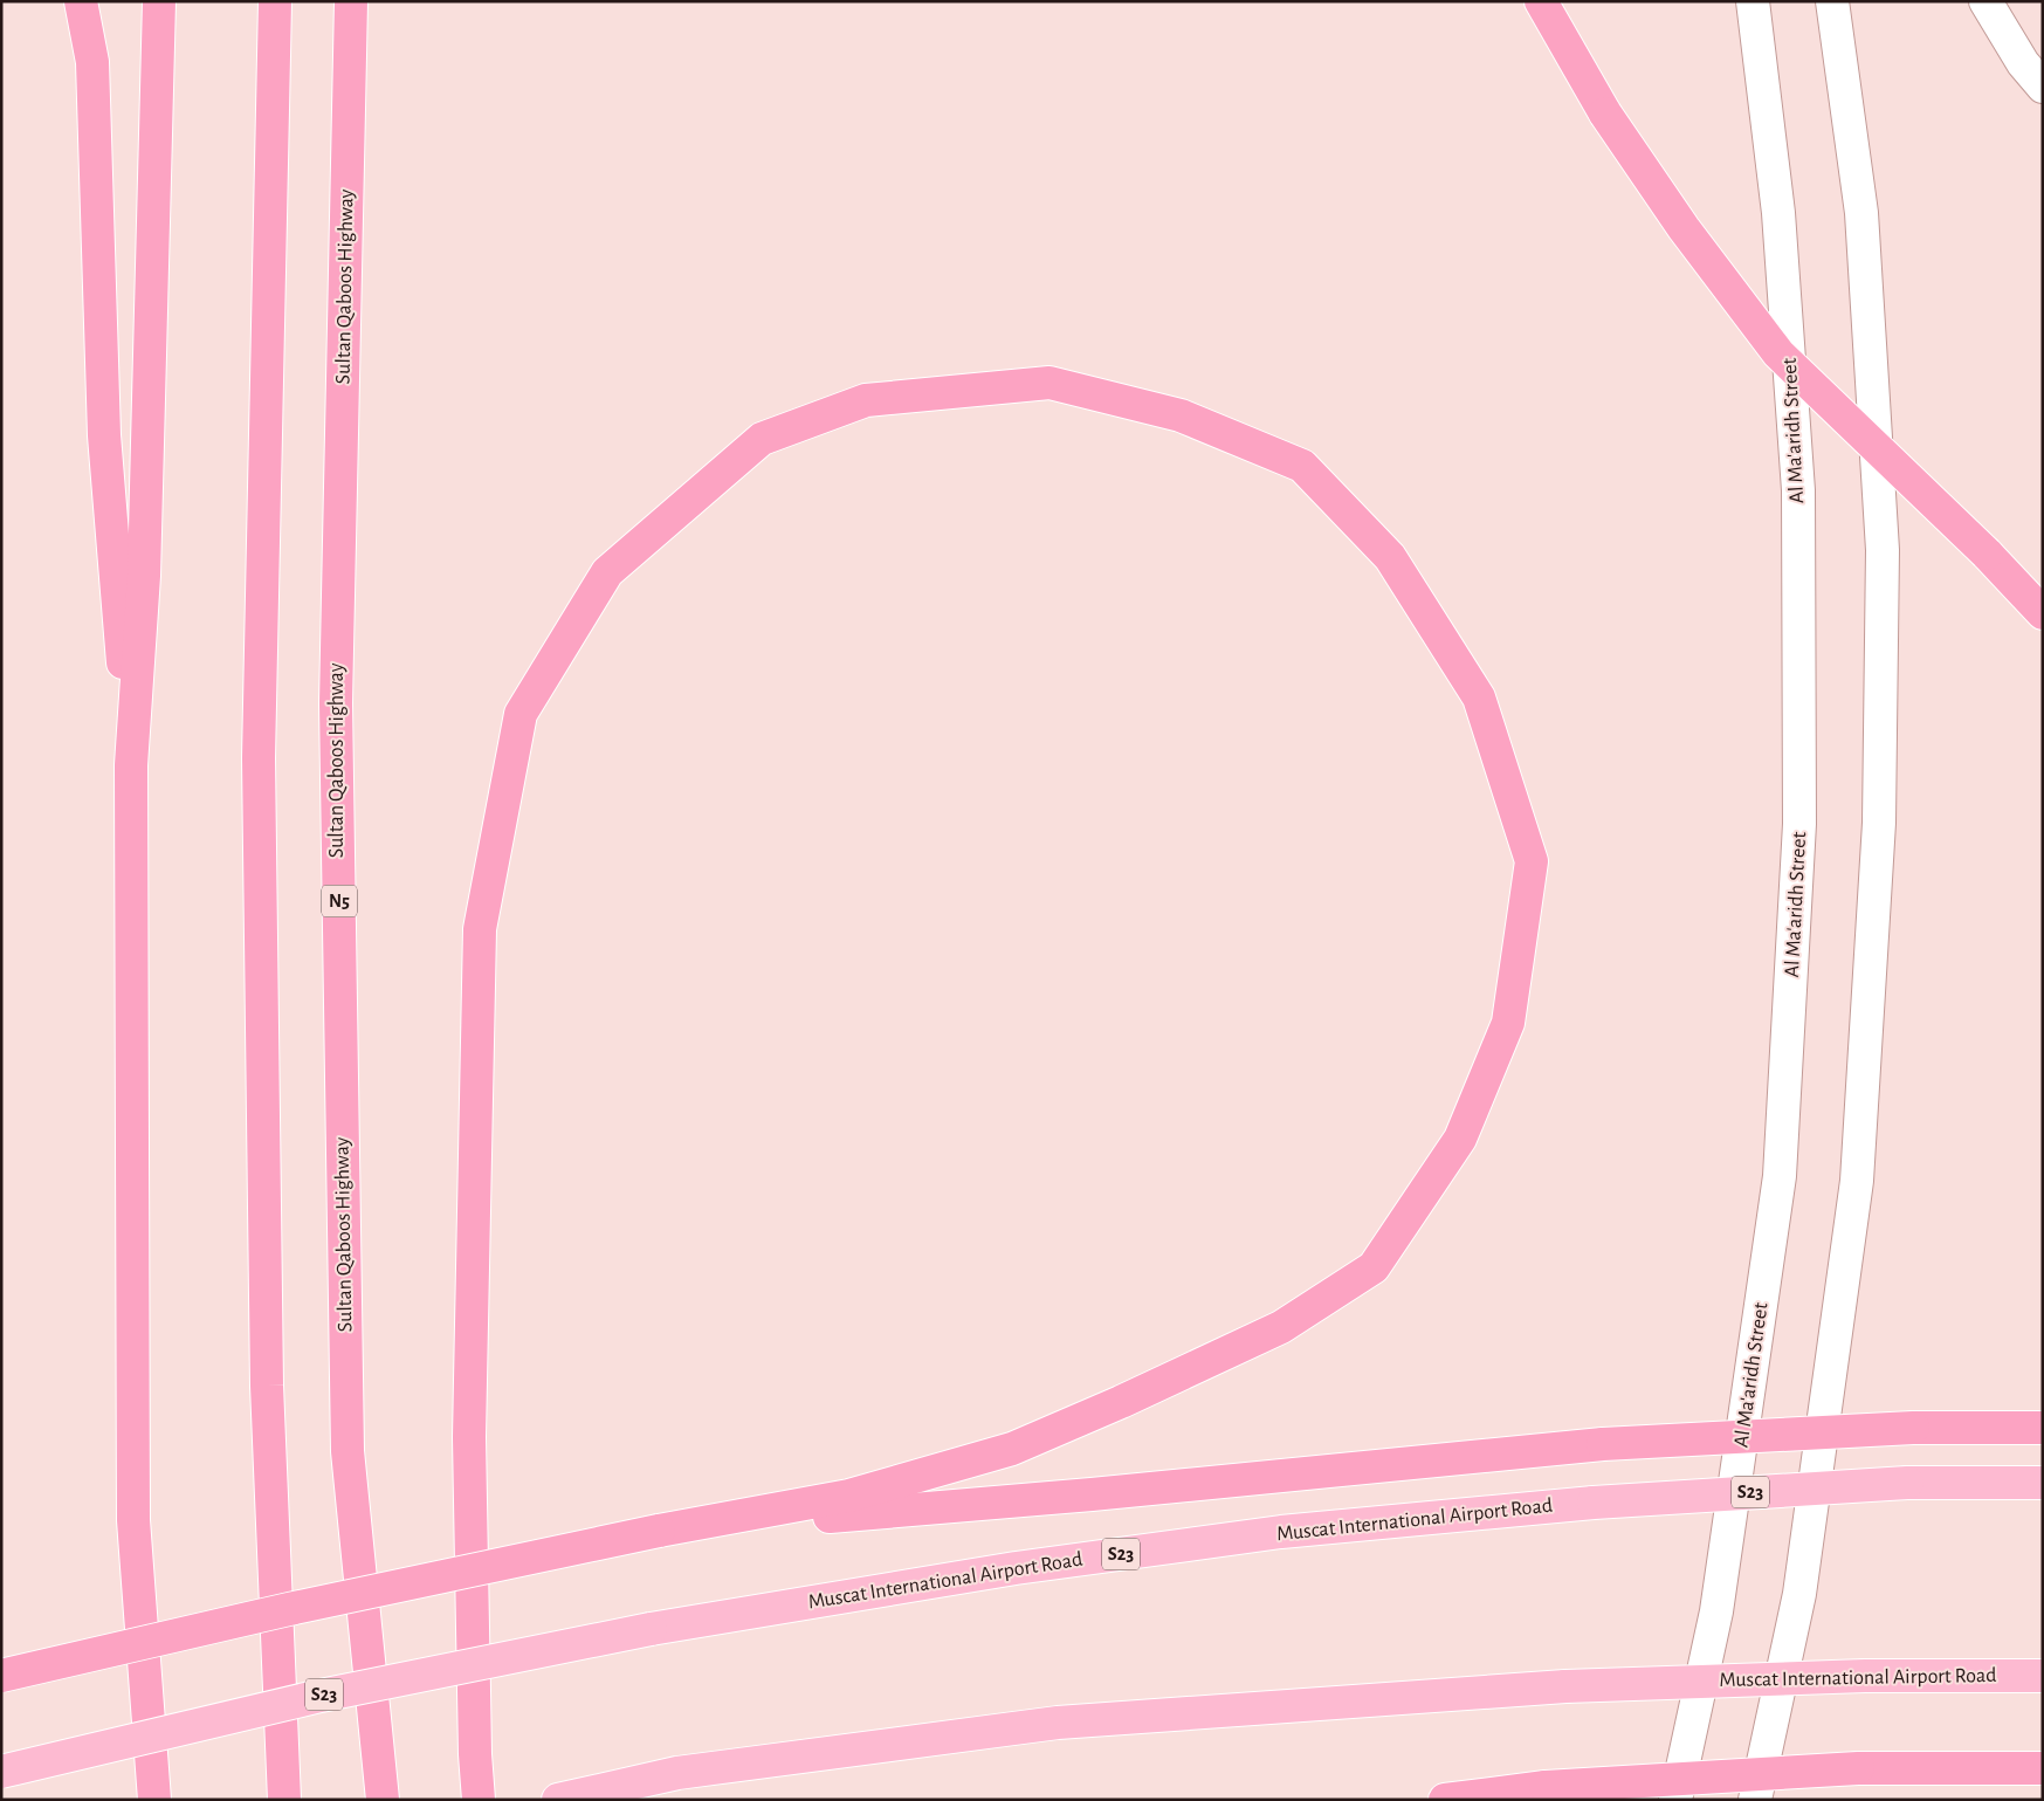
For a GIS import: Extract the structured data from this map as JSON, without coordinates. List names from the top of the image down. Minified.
{"streets":{"highway":["Sultan Qaboos Highway","N5"],"main road":["Al Ma'aridh Street","S23","Muscat International Airport Road"]}}
